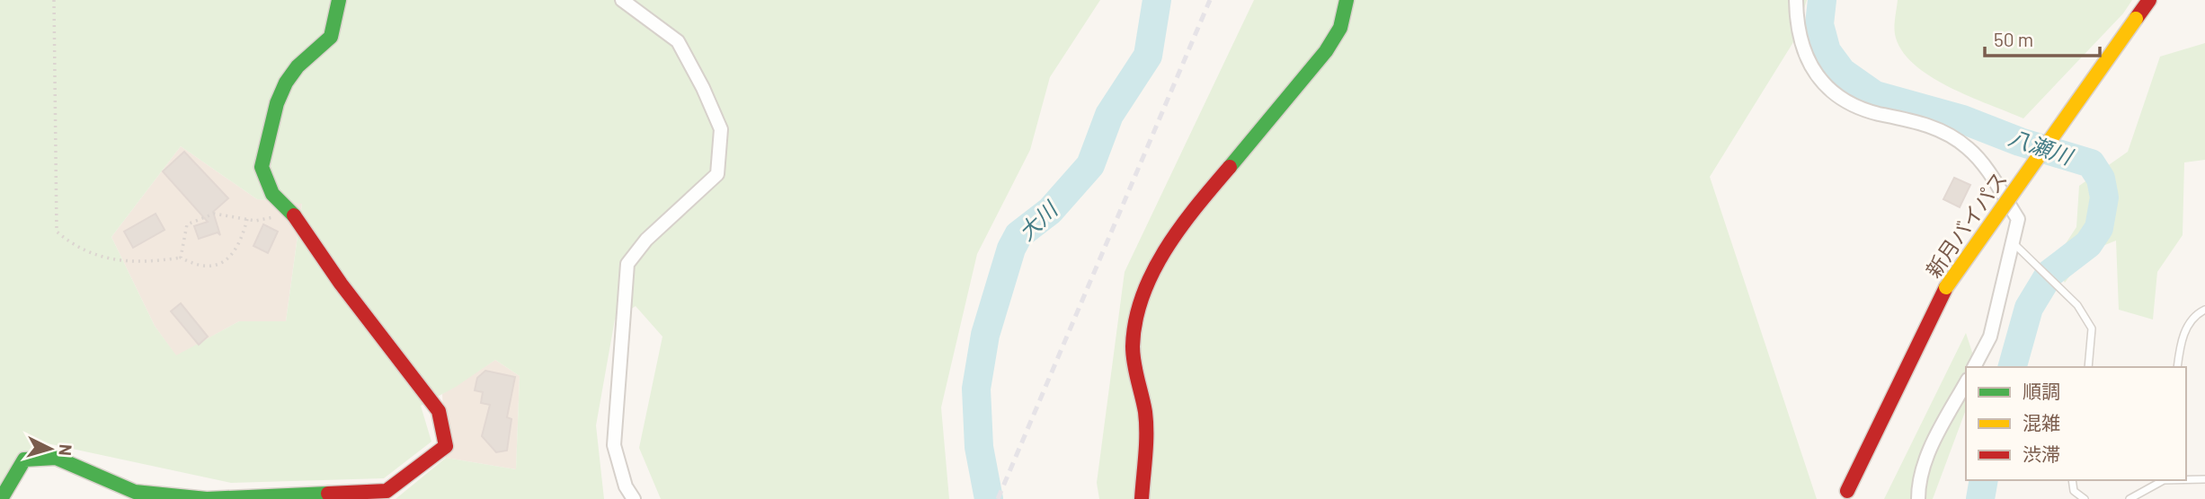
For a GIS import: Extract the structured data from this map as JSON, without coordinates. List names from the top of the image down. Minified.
{"streets":{"main road":["新月バイパス"]},"water":["八瀬川","大川"],"legend":["順調","混雑","渋滞"],"scale_bar":"50 m","north":"right"}
